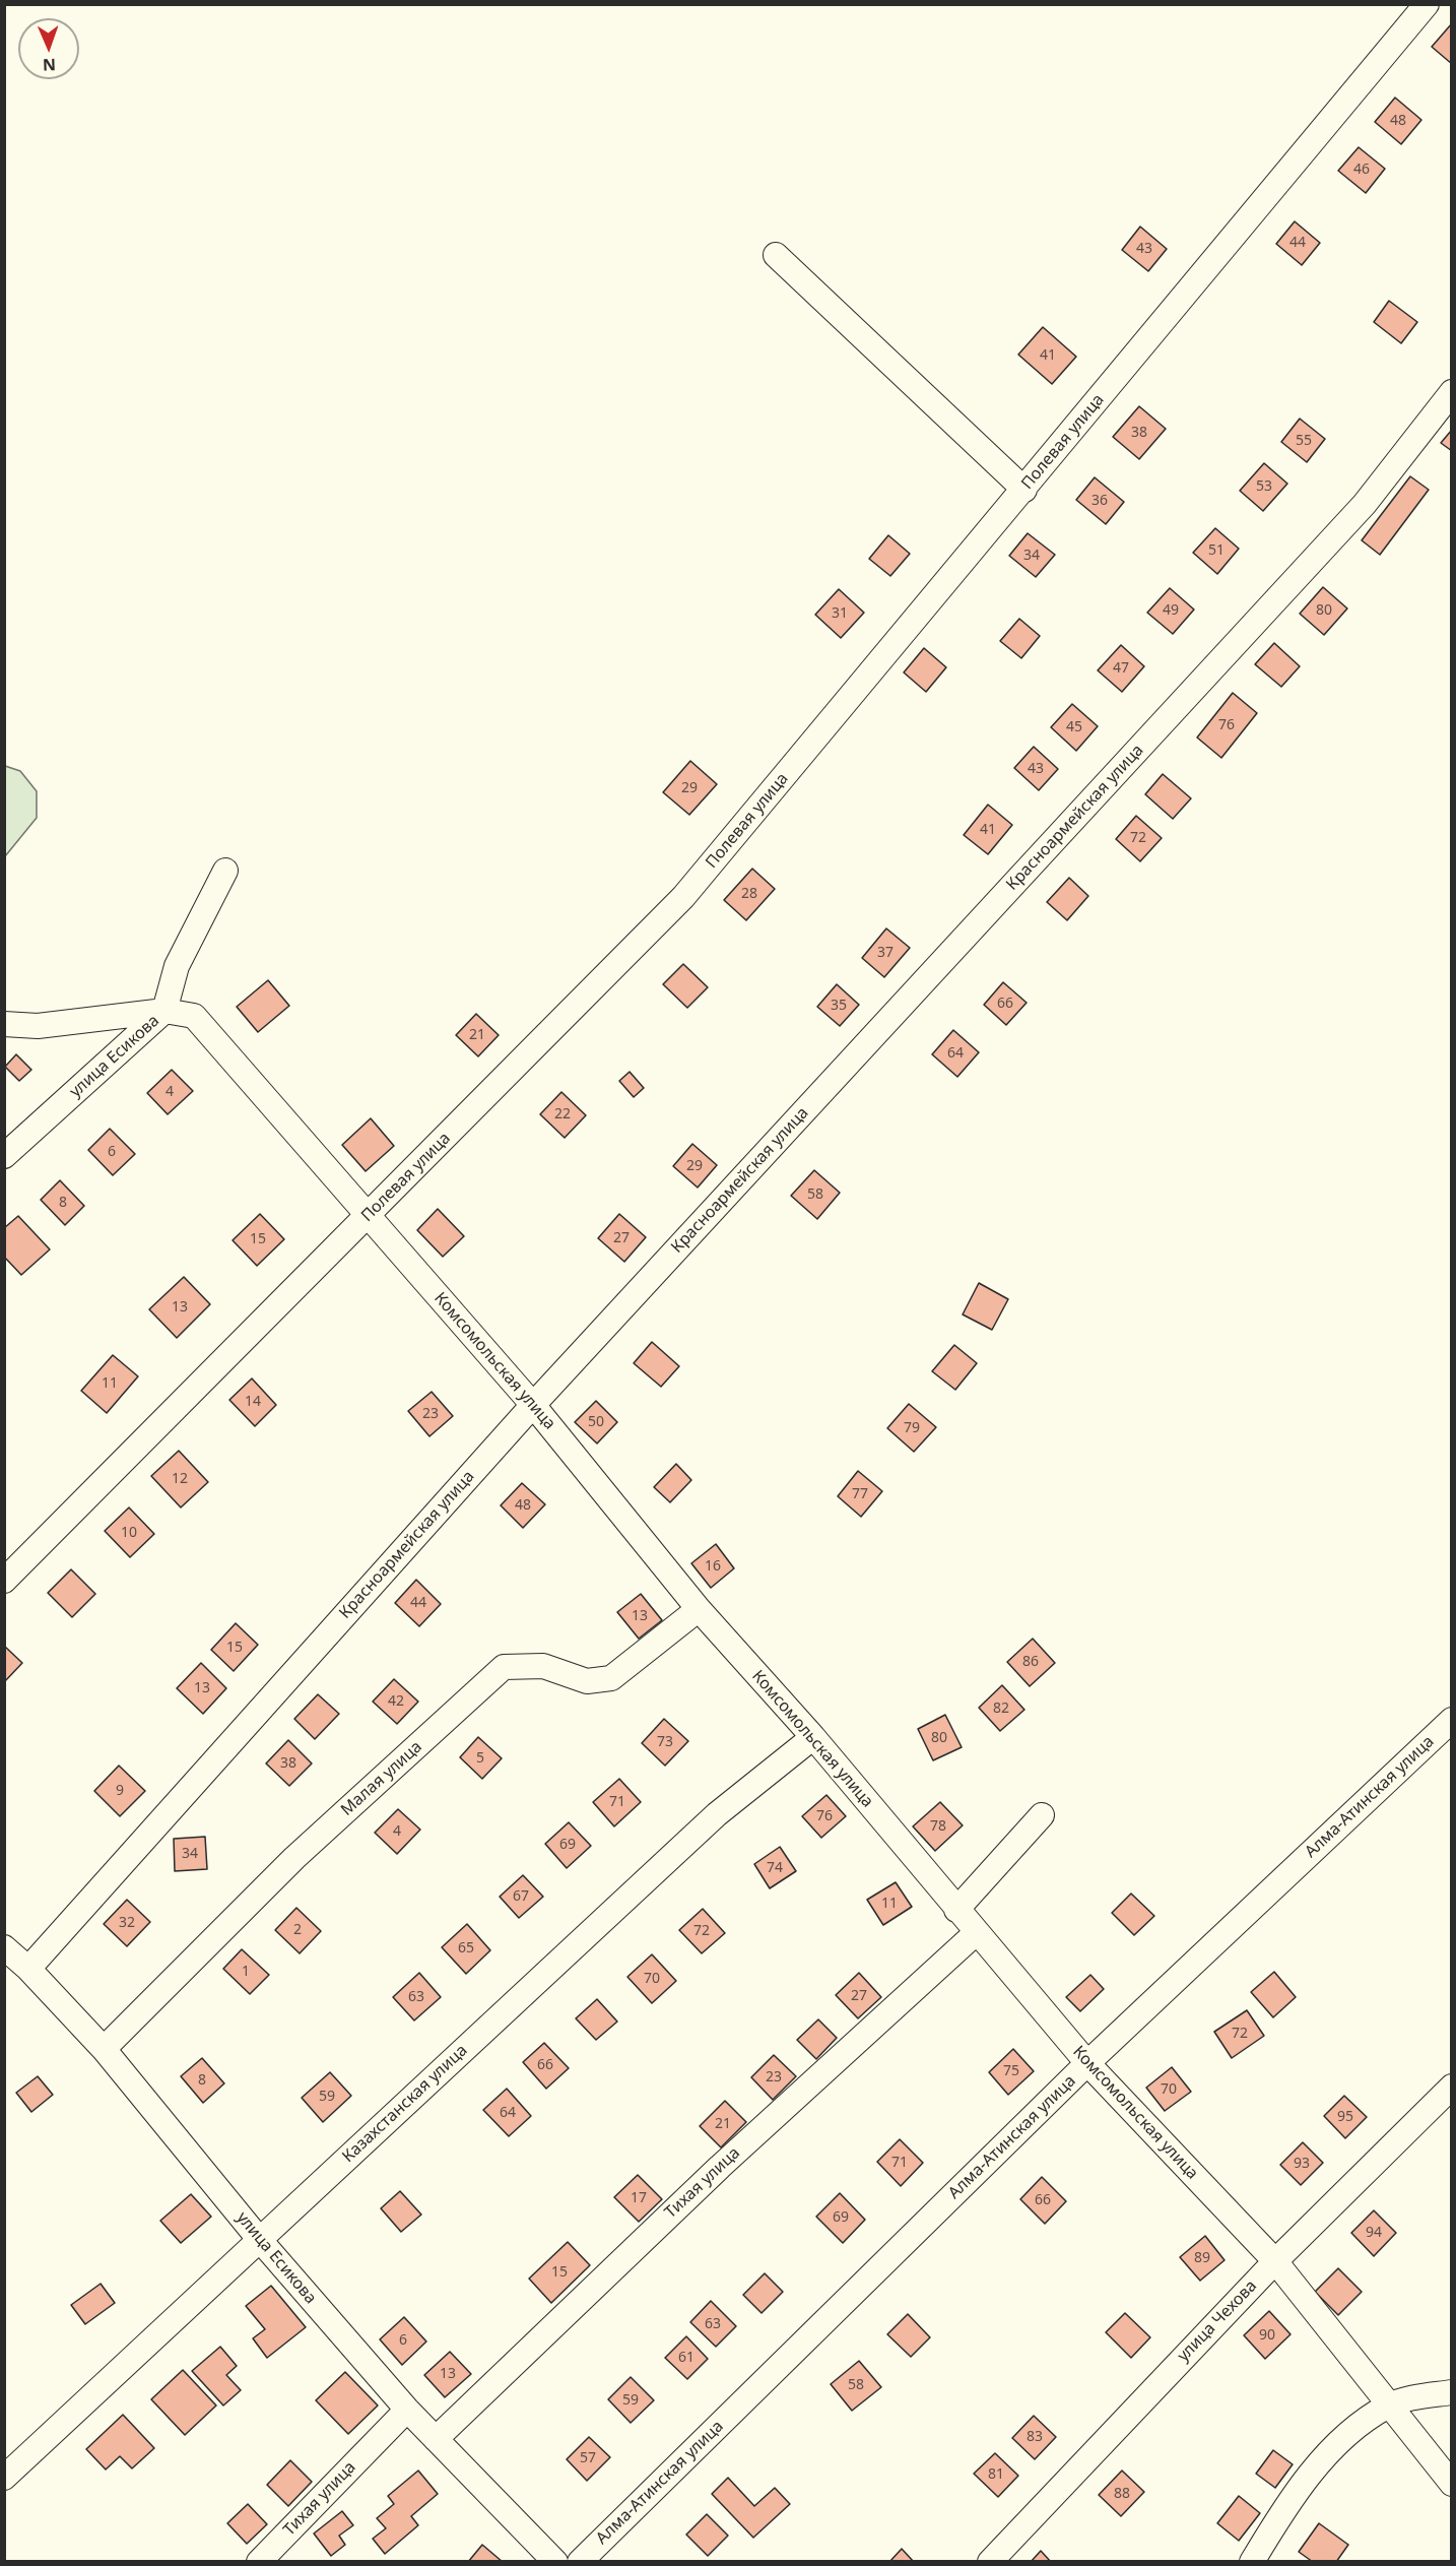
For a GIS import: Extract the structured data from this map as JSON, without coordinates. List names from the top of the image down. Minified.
{"streets":{"street":["Полевая улица","Красноармейская улица","улица Есикова","Комсомольская улица","Малая улица","Алма-Атинская улица","Казахстанская улица","Тихая улица","улица Чехова"]},"crossings":[["Полевая улица","Комсомольская улица"],["Красноармейская улица","улица Есикова"],["Красноармейская улица","Комсомольская улица"],["улица Есикова","Комсомольская улица"],["улица Есикова","Малая улица"],["улица Есикова","Казахстанская улица"],["улица Есикова","Тихая улица"],["Комсомольская улица","Малая улица"],["Комсомольская улица","Алма-Атинская улица"],["Комсомольская улица","Казахстанская улица"],["Комсомольская улица","Тихая улица"],["Комсомольская улица","улица Чехова"]],"house_numbers":["48","46","44","43","41","38","55","53","36","51","34","49","80","31","47","76","45","43","29","41","72","28","37","66","35","21","64","4","22","6","29","58","8","27","15","13","11","14","23","50","79","12","77","48","10","16","44","13","15","86","13","42","82","80","73","5","38","9","71","76","78","4","69","34","74","67","11","32","2","72","65","1","70","27","63","72","66","75","23","8","70","59","64","95","21","71","93","17","66","69","94","89","15","63","90","6","61","13","58","59","83","57","81","88"],"north":"bottom"}
